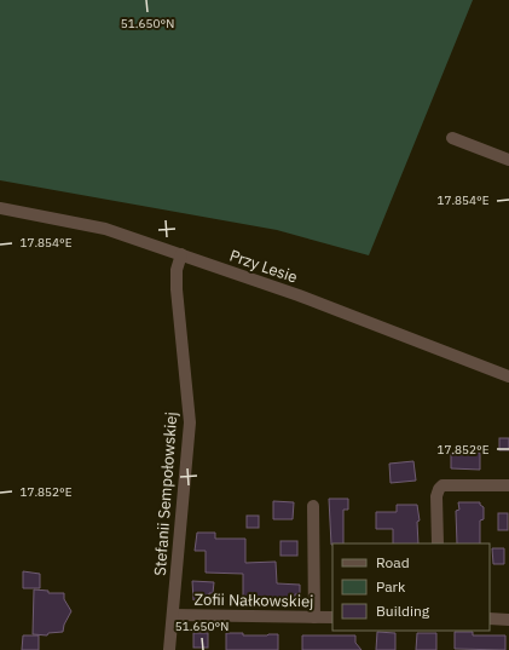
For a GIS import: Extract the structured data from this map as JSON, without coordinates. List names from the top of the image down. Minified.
{"streets":{"street":["Przy Lesie","Stefanii Sempołowskiej","Zofii Nałkowskiej"]},"crossings":[["Przy Lesie","Stefanii Sempołowskiej"],["Stefanii Sempołowskiej","Zofii Nałkowskiej"]],"legend":["Road","Park","Building"],"coordinates":["51.650°N","17.854°E","17.852°E"]}
